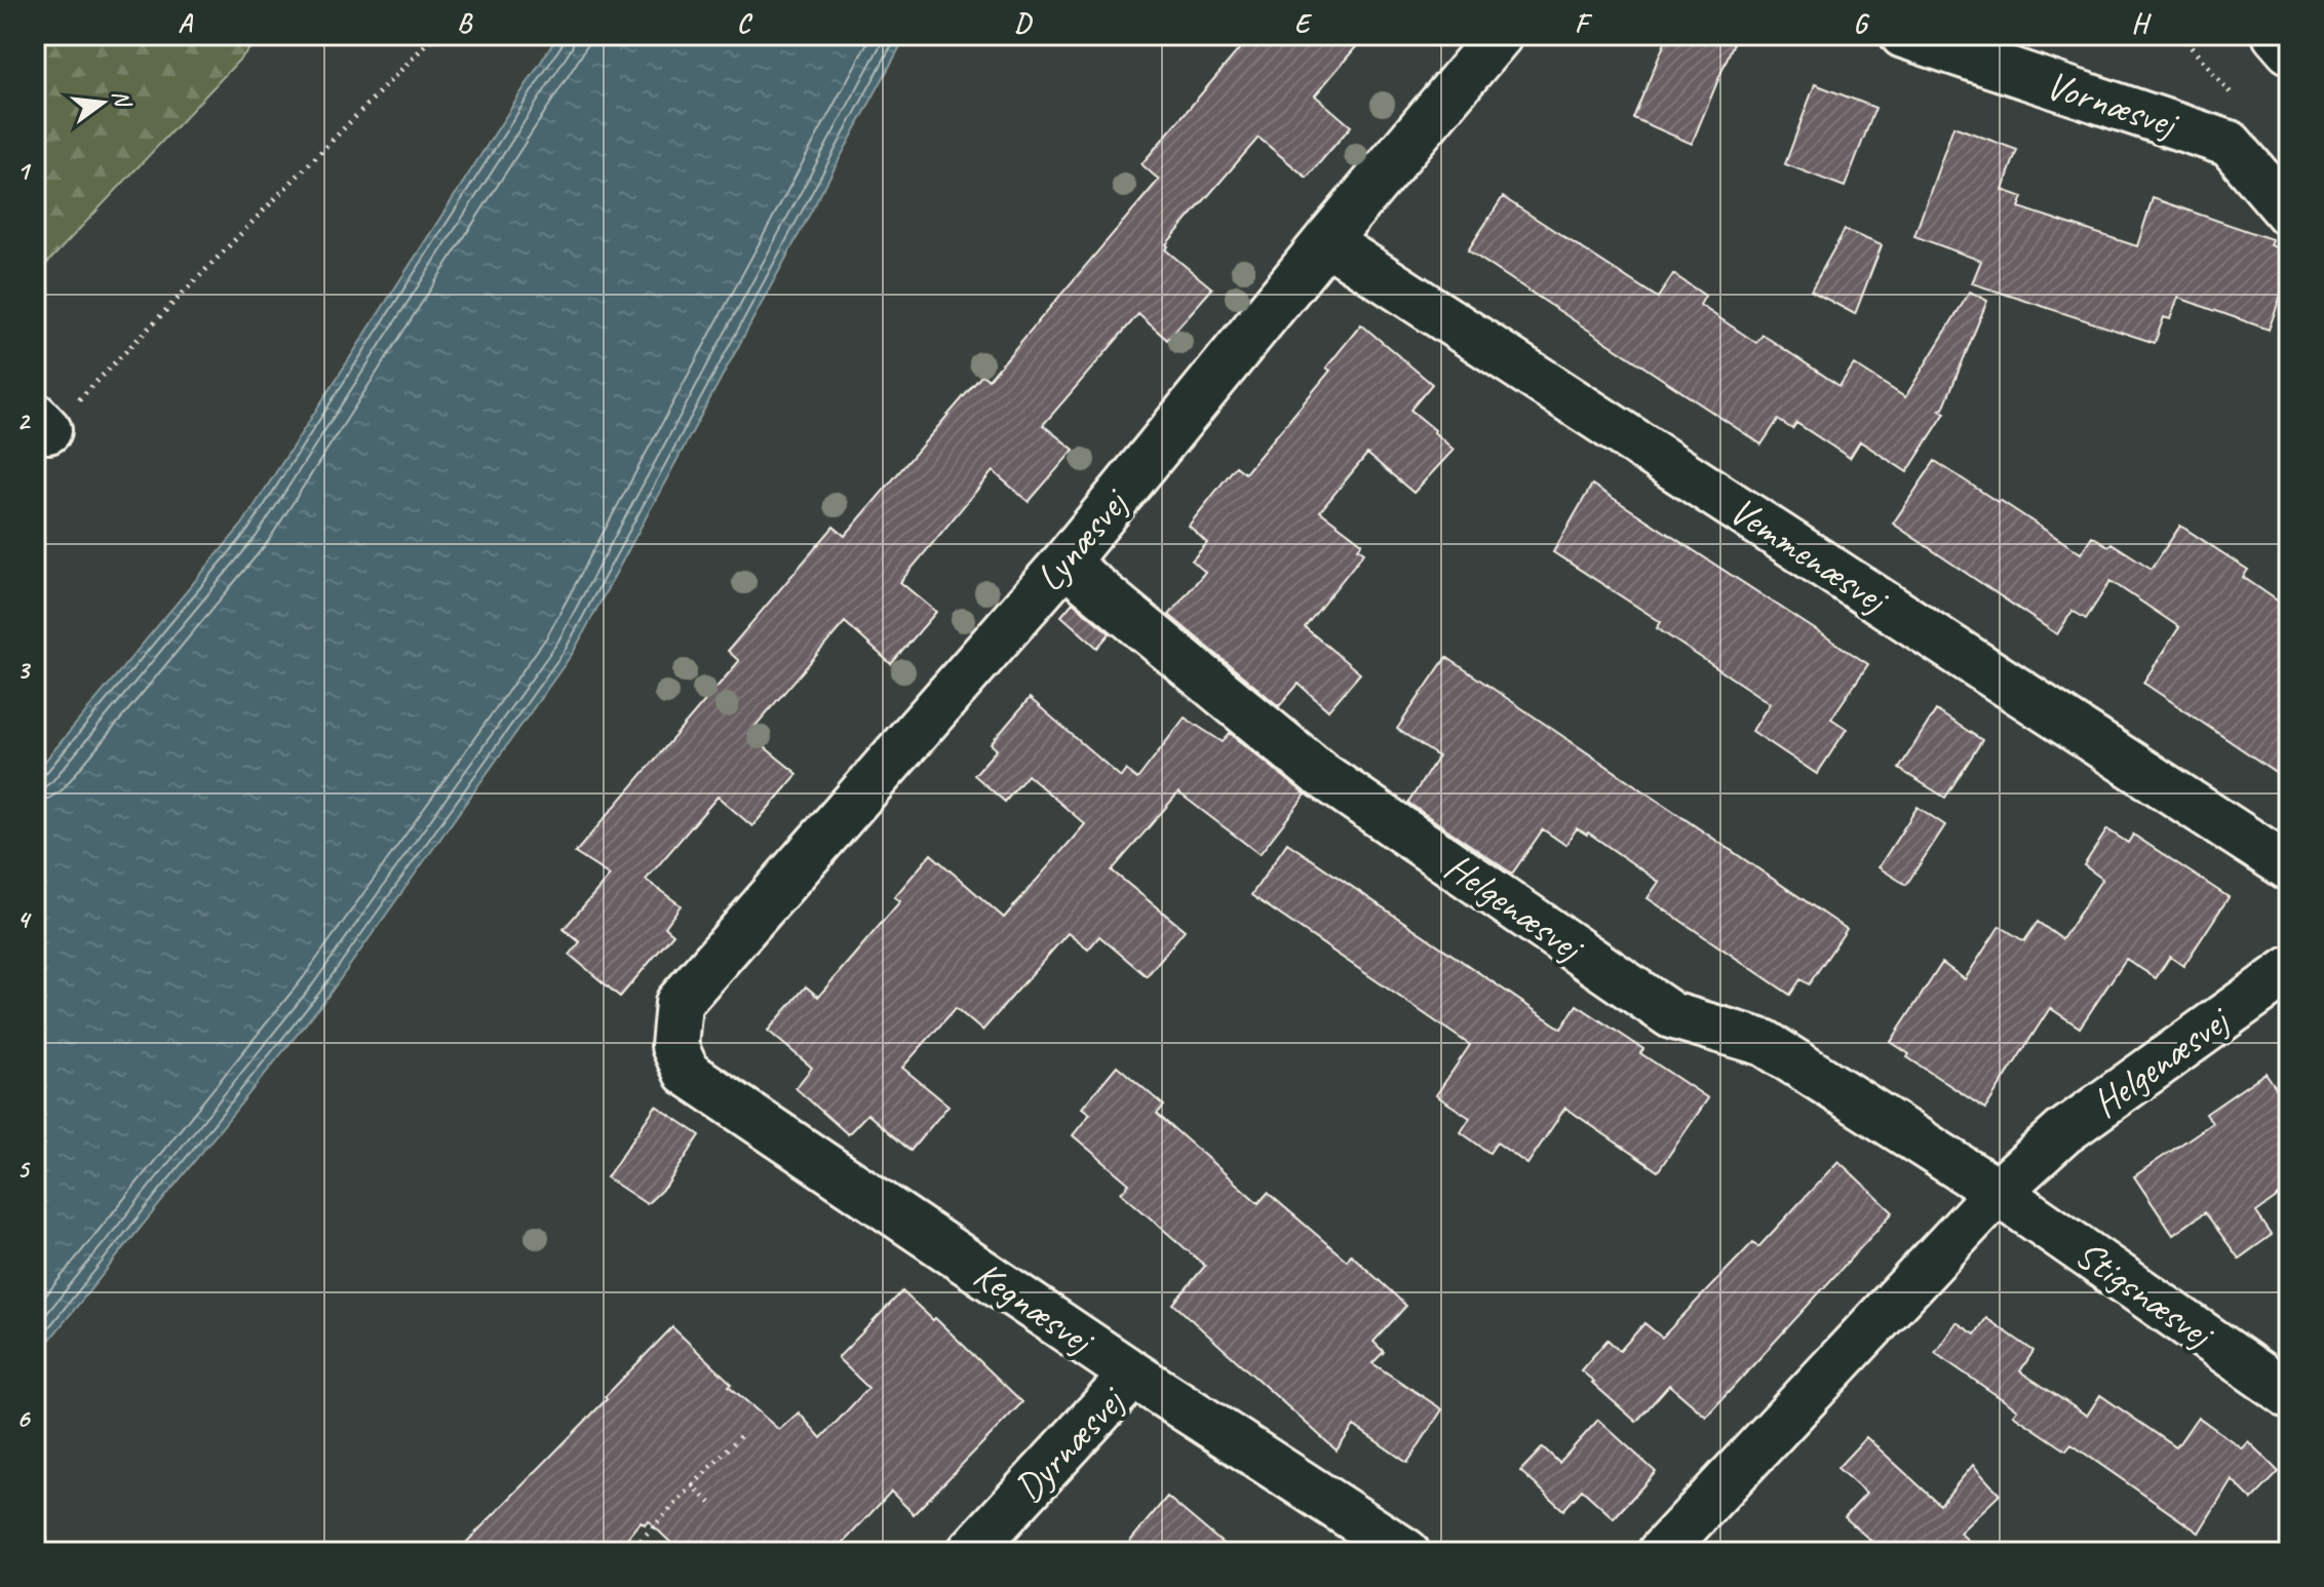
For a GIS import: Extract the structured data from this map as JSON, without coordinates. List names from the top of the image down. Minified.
{"streets":{"street":["Vornæsvej","Lynæsvej","Vemmenæsvej","Helgenæsvej","Stigsnæsvej","Kegnæsvej","Dyrnæsvej"]},"crossings":[["Lynæsvej","Vemmenæsvej"],["Lynæsvej","Helgenæsvej"],["Lynæsvej","Kegnæsvej"],["Helgenæsvej","Stigsnæsvej"],["Kegnæsvej","Dyrnæsvej"]],"north":"right","grid":{"columns":["A","B","C","D","E","F","G","H"],"rows":["1","2","3","4","5","6"]}}
